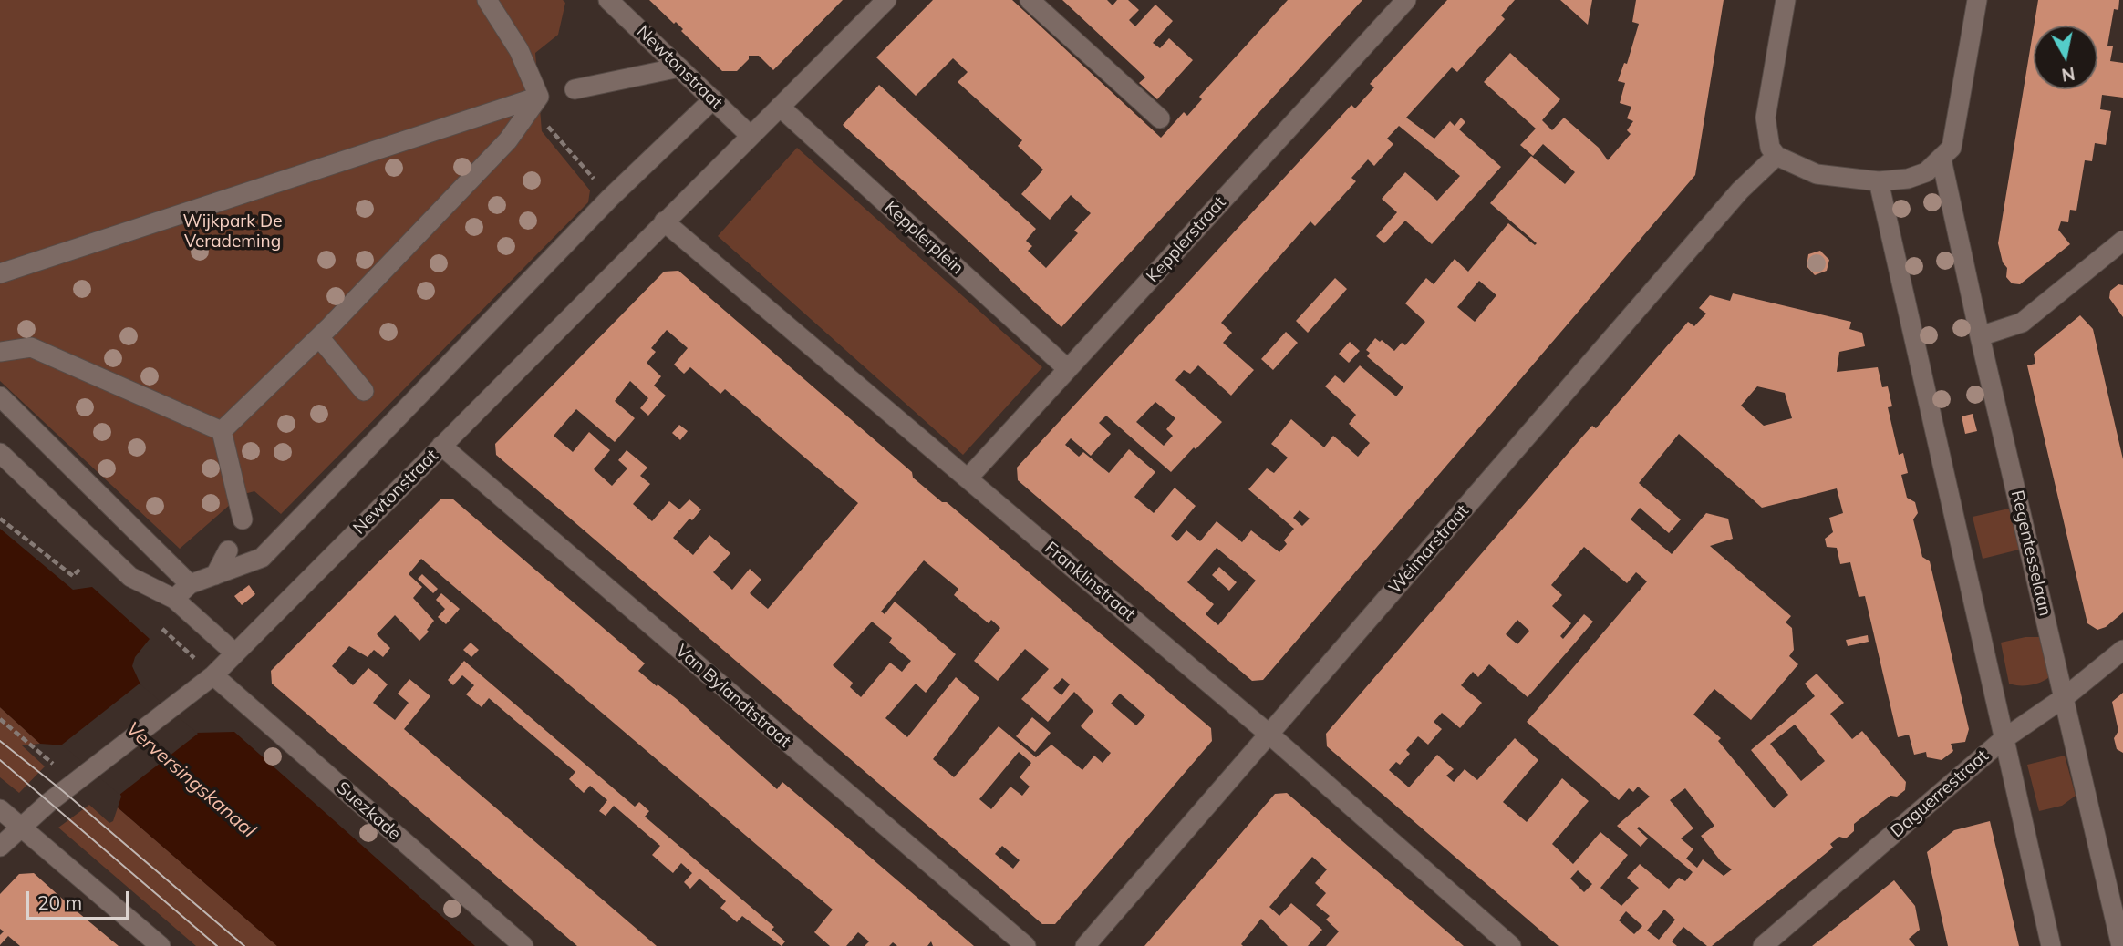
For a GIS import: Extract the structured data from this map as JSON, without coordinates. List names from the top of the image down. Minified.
{"streets":{"street":["Newtonstraat","Kepplerplein","Kepplerstraat","Weimarstraat","Regentesselaan","Franklinstraat","Van Bylandtstraat","Daguerrestraat","Suezkade"]},"crossings":[["Newtonstraat","Kepplerplein"],["Newtonstraat","Franklinstraat"],["Newtonstraat","Van Bylandtstraat"],["Newtonstraat","Suezkade"],["Kepplerplein","Kepplerstraat"],["Kepplerstraat","Franklinstraat"],["Weimarstraat","Franklinstraat"],["Regentesselaan","Daguerrestraat"]],"water":["Verversingskanaal"],"parks":["Wijkpark De Verademing"],"scale_bar":"20 m","north":"bottom"}
